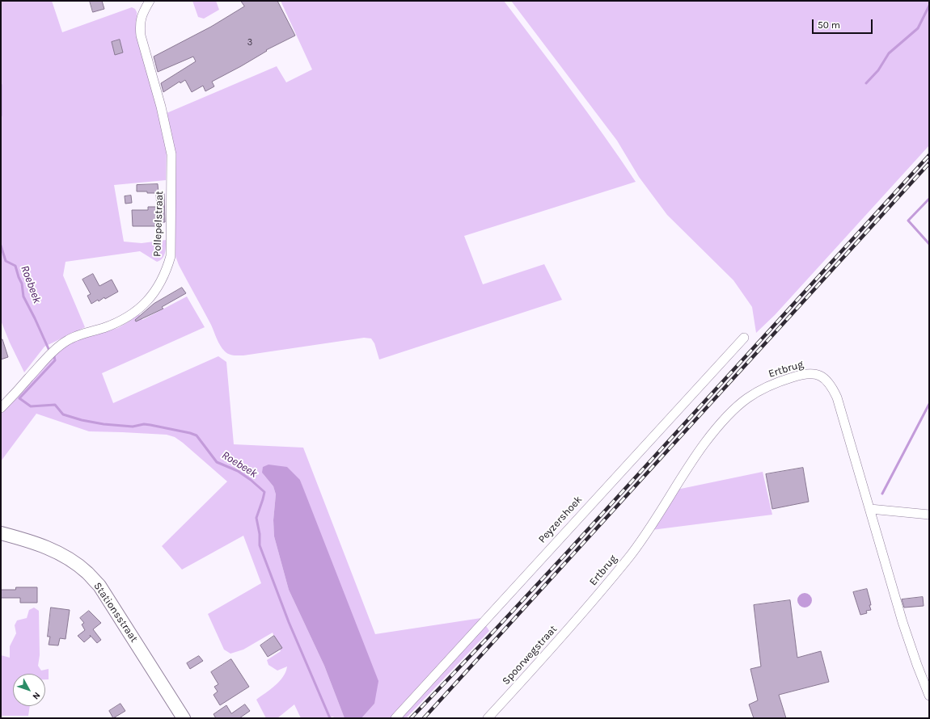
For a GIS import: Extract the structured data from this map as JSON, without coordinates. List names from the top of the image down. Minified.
{"streets":{"street":["Pollepelstraat","Ertbrug","Peyzershoek","Stationsstraat","Spoorwegstraat"]},"crossings":[["Ertbrug","Spoorwegstraat"]],"water":["Roebeek"],"house_numbers":["3"],"scale_bar":"50 m","north":"bottom right"}
